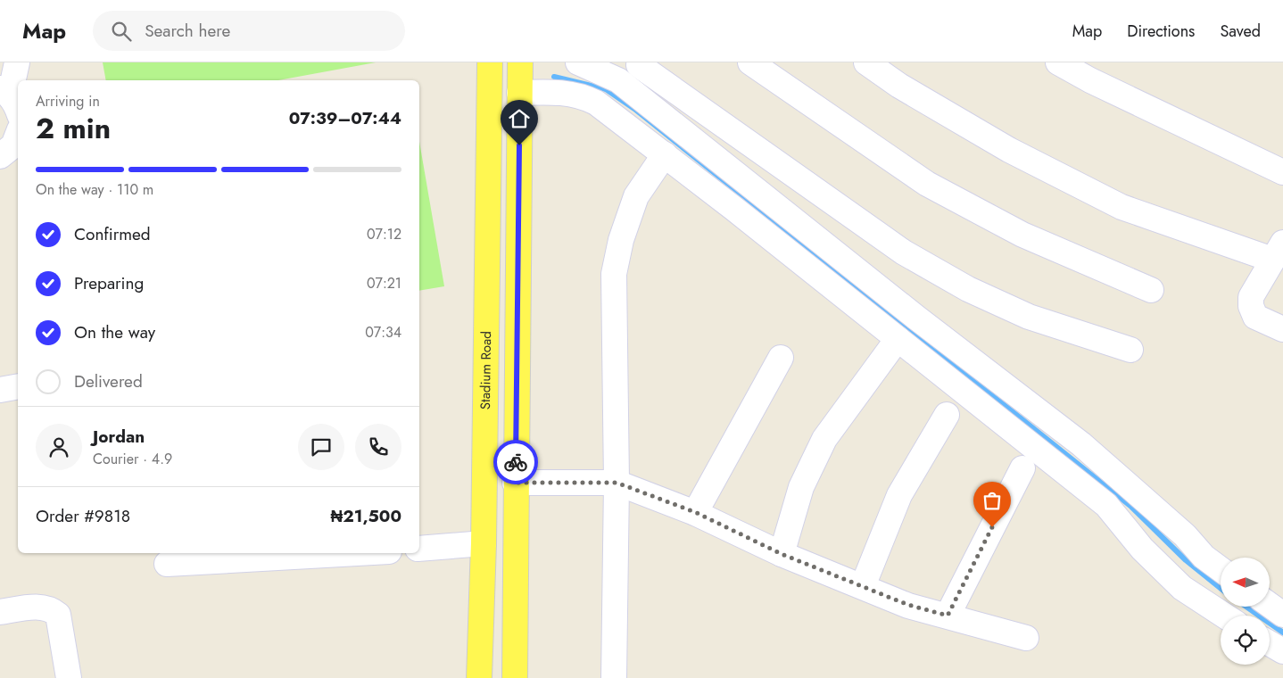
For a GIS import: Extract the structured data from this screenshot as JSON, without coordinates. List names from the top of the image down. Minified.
{"streets":{"main road":["Stadium Road"]},"north":"left","page":{"header":"Map","search":"Search here","nav":["Map","Directions","Saved"],"heading":["2 min","Arriving in","07:39–07:44"],"panel":["Jordan","Courier · 4.9","Order #9818","₦21,500"],"bar":"On the way · 110 m","list":[["Confirmed","07:12"],["Preparing","07:21"],["On the way","07:34"],"Delivered"]}}
